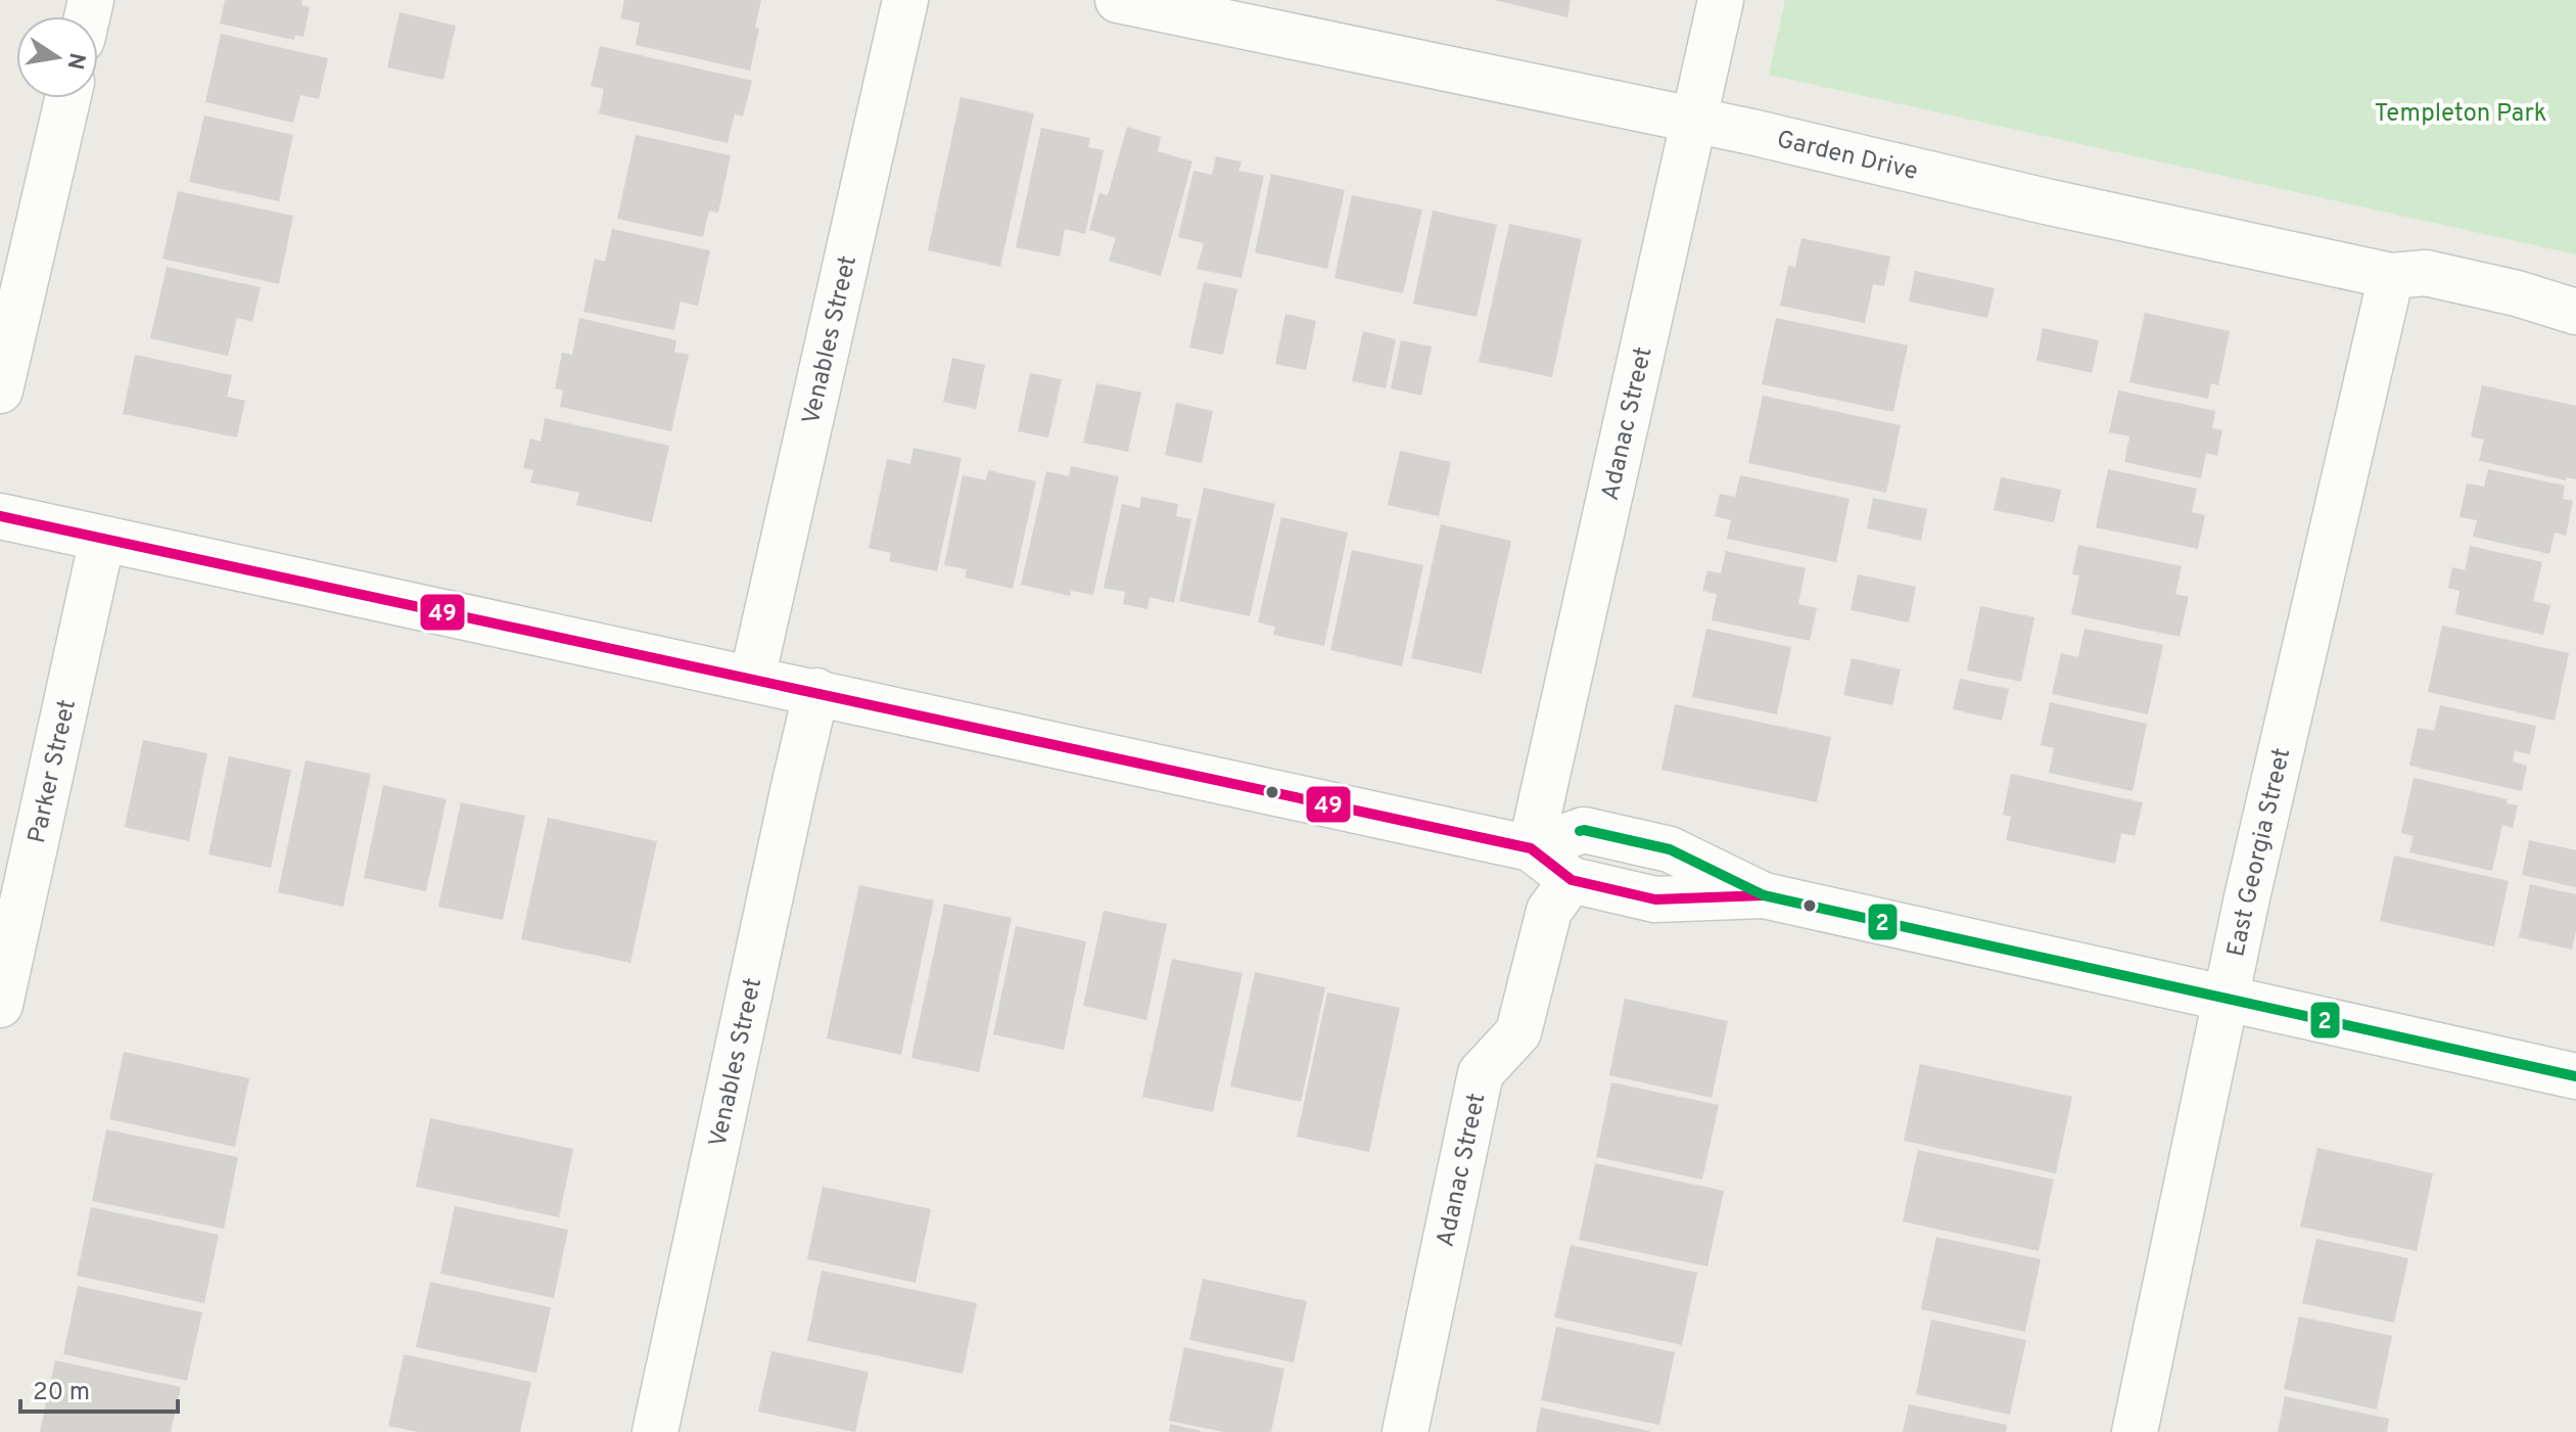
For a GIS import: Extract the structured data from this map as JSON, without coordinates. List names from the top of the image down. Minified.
{"streets":{"street":["Garden Drive","Venables Street","Adanac Street","Parker Street","East Georgia Street"]},"crossings":[["Garden Drive","Adanac Street"],["Garden Drive","East Georgia Street"]],"parks":["Templeton Park"],"lines":["transit line 49","transit line 2"],"scale_bar":"20 m","north":"right"}
